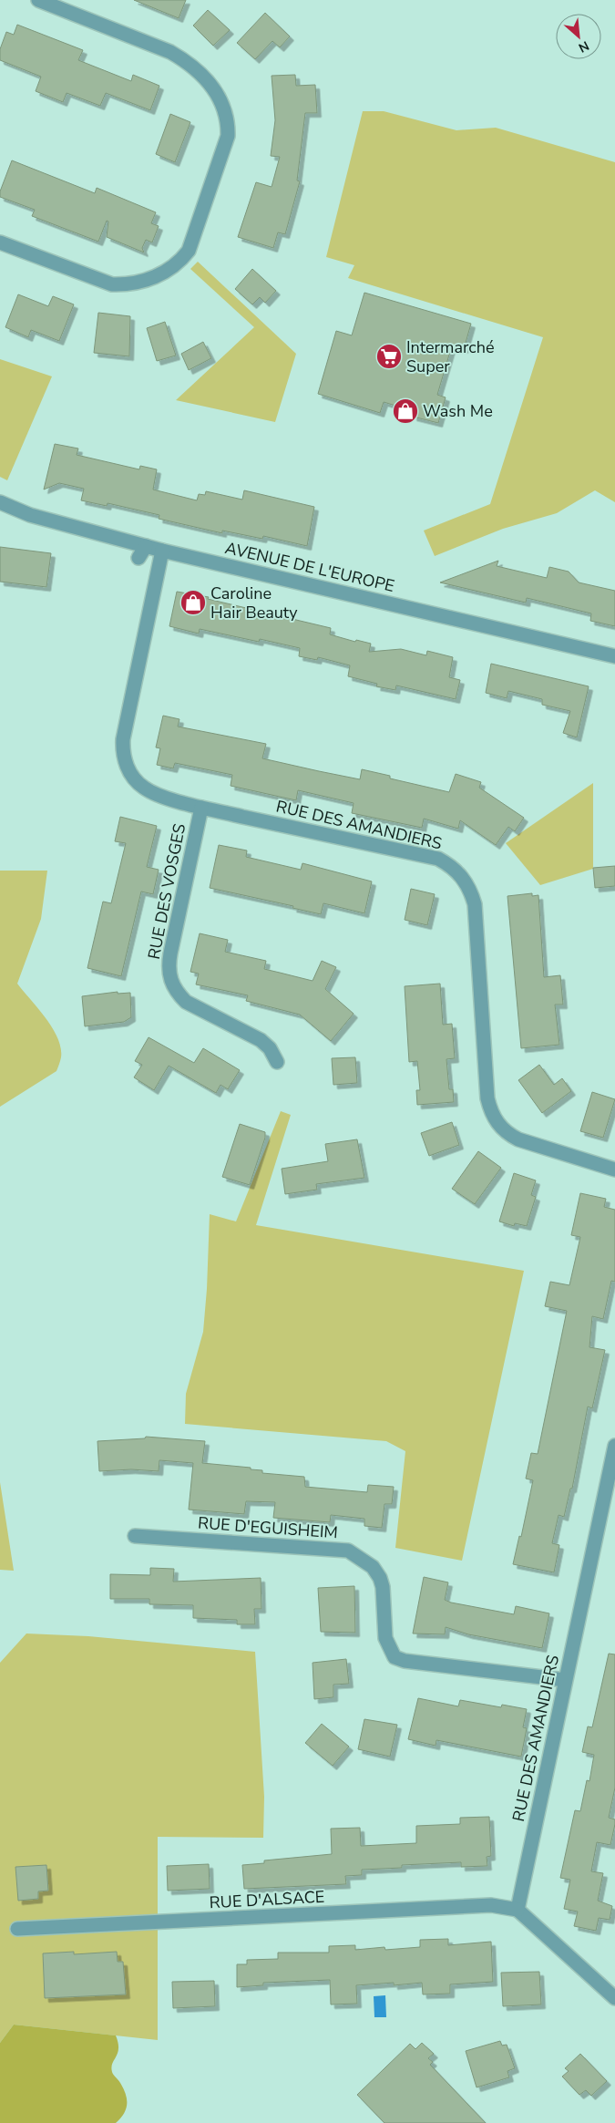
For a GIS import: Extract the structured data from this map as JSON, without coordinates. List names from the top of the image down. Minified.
{"streets":{"street":["AVENUE DE L'EUROPE","RUE DES AMANDIERS","RUE DES VOSGES","RUE D'EGUISHEIM","RUE D'ALSACE"]},"crossings":[["AVENUE DE L'EUROPE","RUE DES AMANDIERS"],["RUE DES AMANDIERS","RUE DES VOSGES"],["RUE DES AMANDIERS","RUE D'EGUISHEIM"],["RUE DES AMANDIERS","RUE D'ALSACE"]],"places":{"supermarket":["Intermarché Super"],"shop":["Wash Me","Caroline Hair Beauty"]},"north":"bottom right"}
